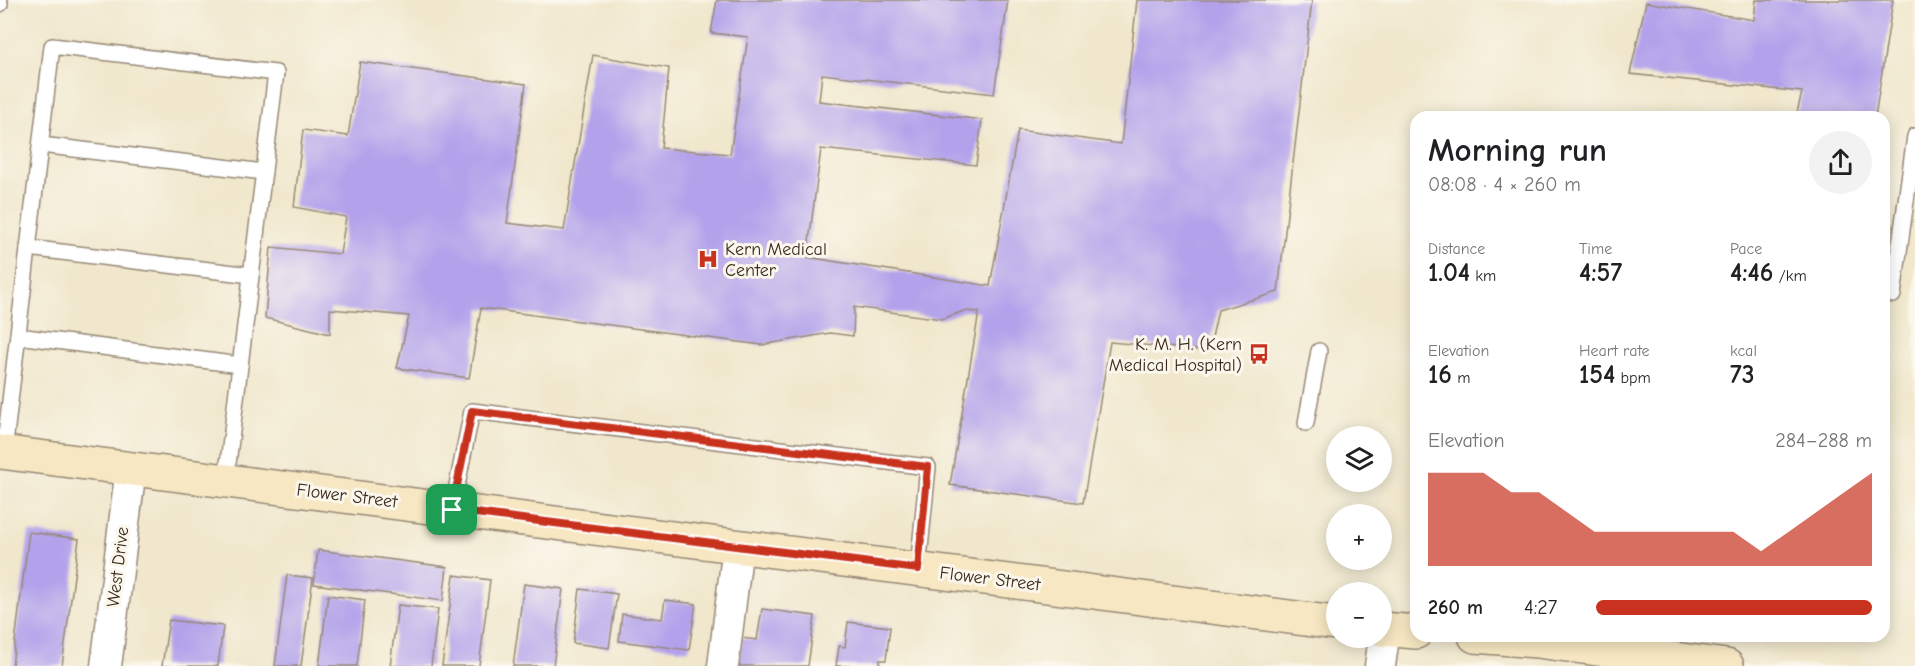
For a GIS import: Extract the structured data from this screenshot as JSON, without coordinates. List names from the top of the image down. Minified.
{"streets":{"street":["Flower Street","West Drive"]},"crossings":[["Flower Street","West Drive"]],"places":{"hospital":["Kern Medical Center"],"bus stop":["K. M. H. (Kern Medical Hospital)"]},"page":{"heading":["Morning run","08:08 · 4 × 260 m"],"stats":[["Distance","1.04 km"],["Time","4:57"],["Pace","4:46 /km"],["Elevation","16 m"],["Heart rate","154 bpm"],["kcal","73"]],"chart":["Elevation","284–288 m"],"map_buttons":["+","−"],"list":[{"name":"260 m","note":"4:27"}]}}
